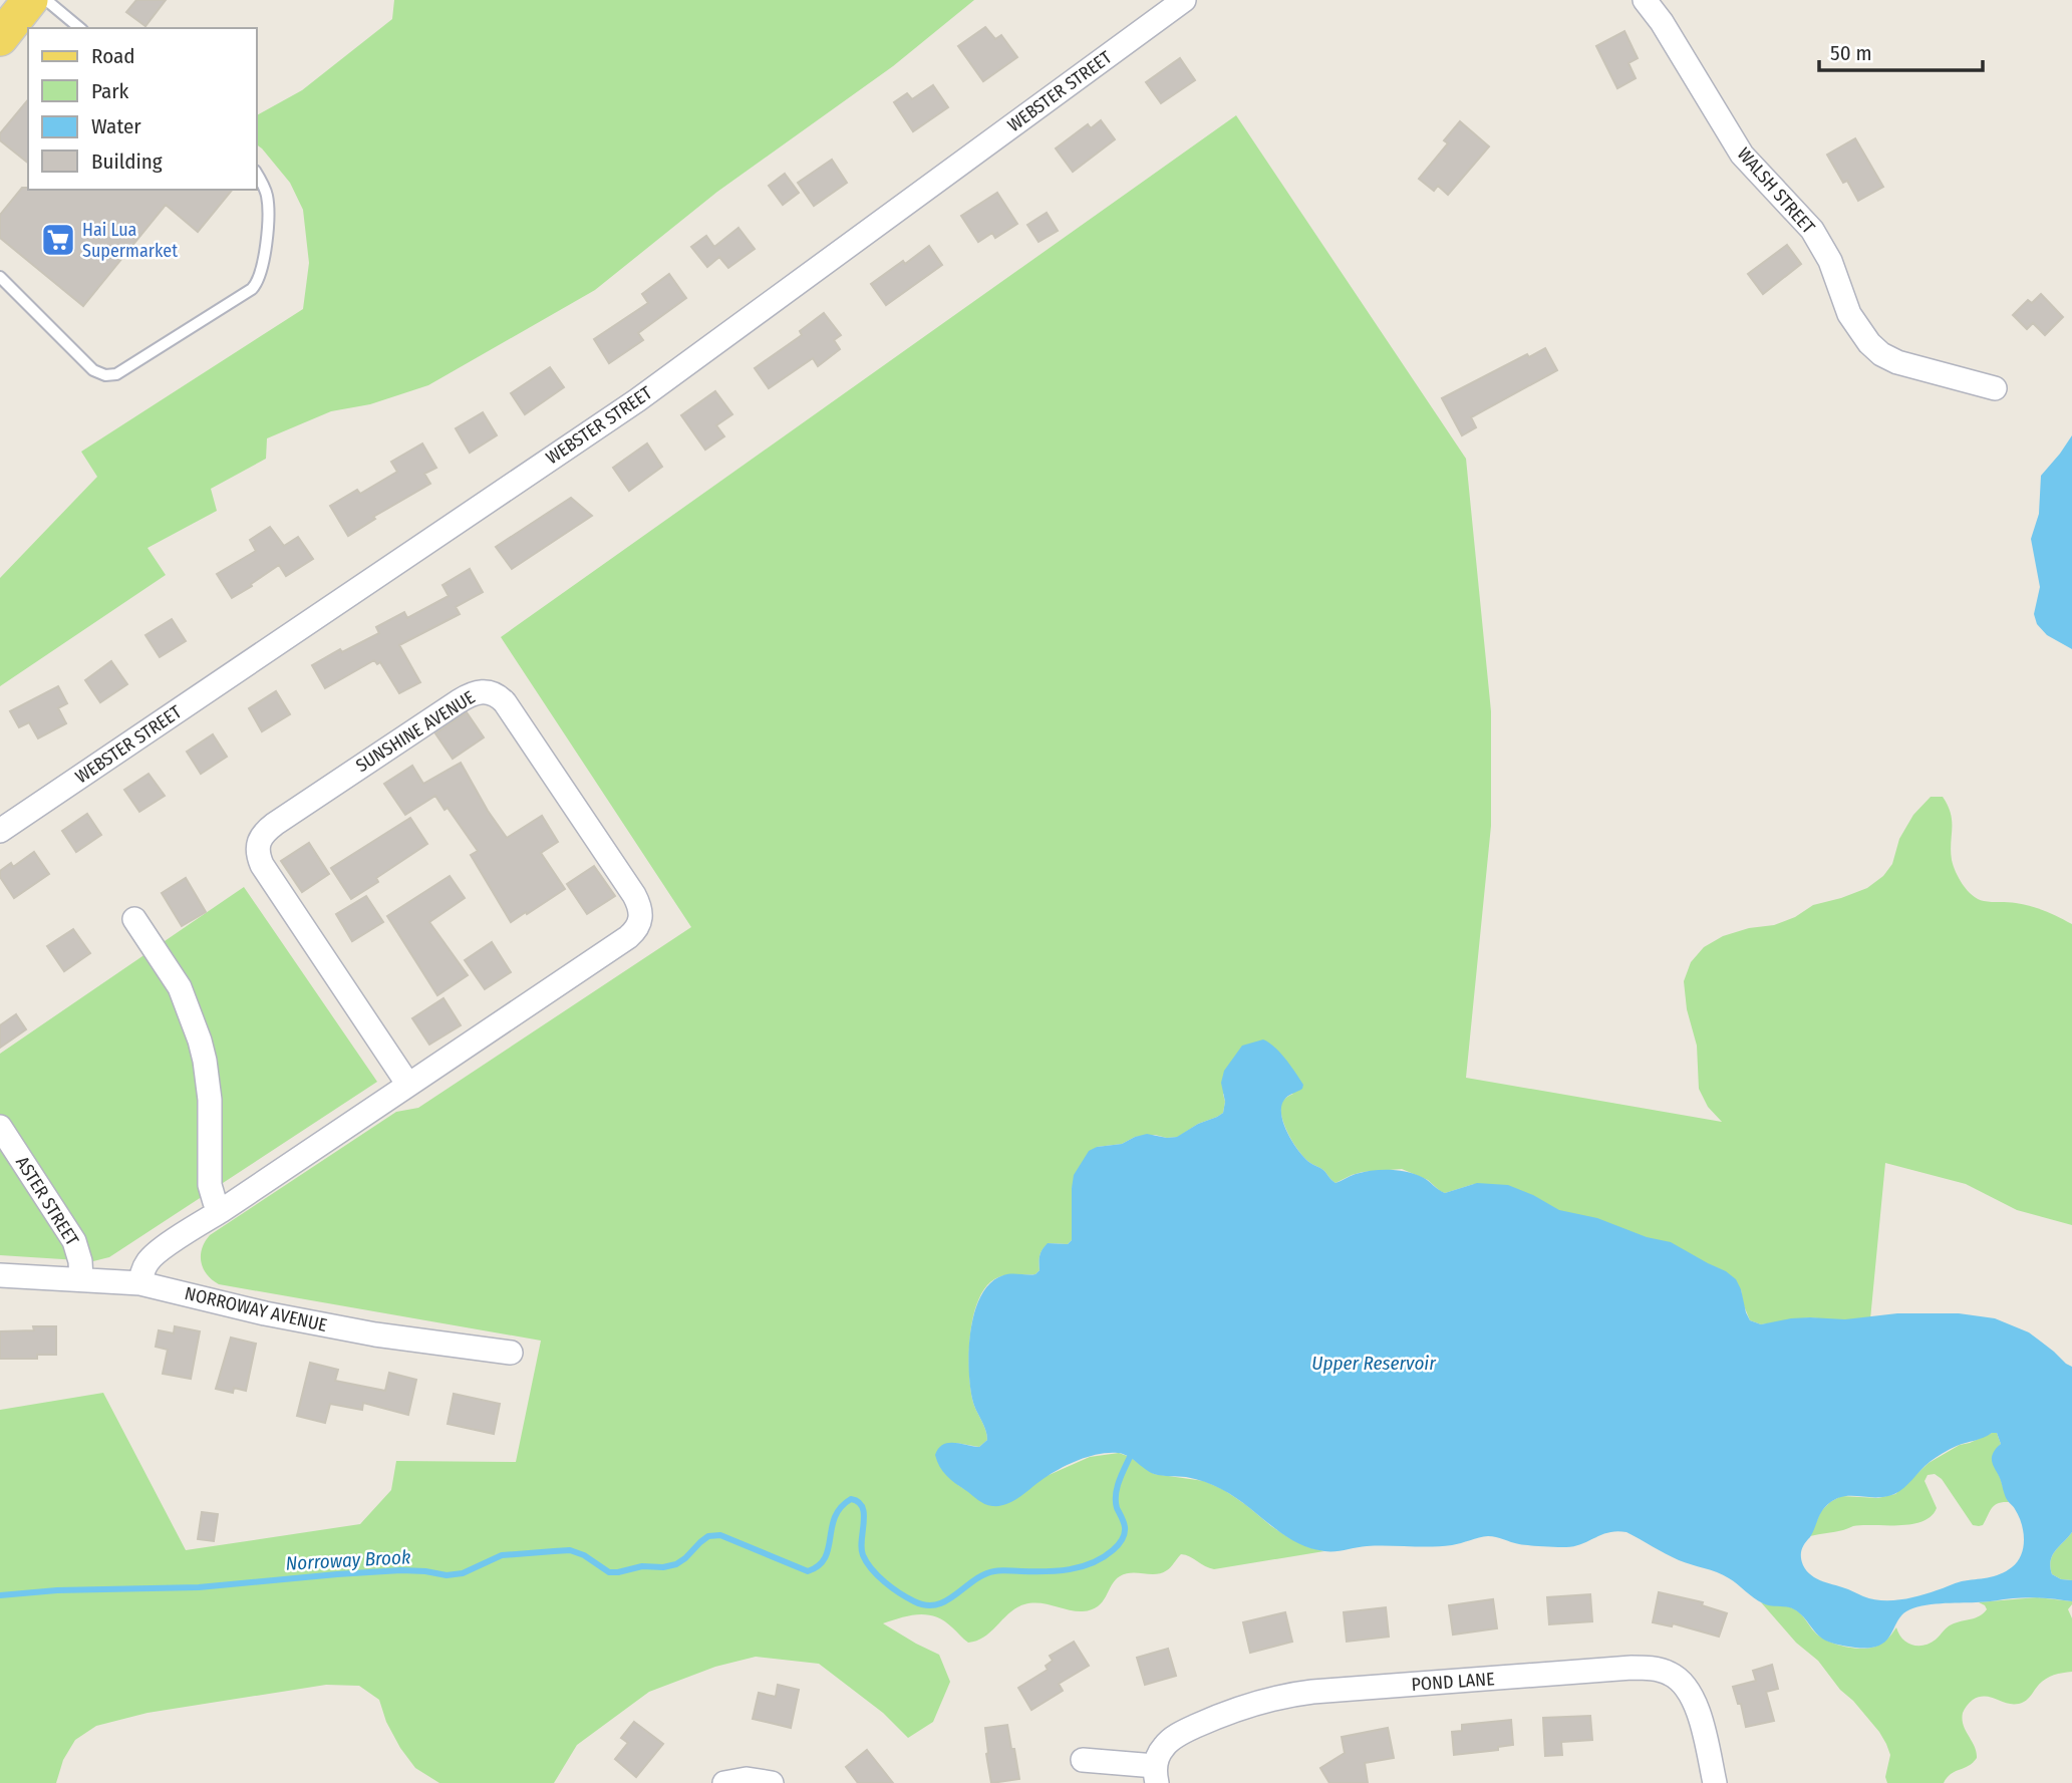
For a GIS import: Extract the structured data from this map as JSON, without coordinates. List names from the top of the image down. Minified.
{"streets":{"street":["WEBSTER STREET","WALSH STREET","SUNSHINE AVENUE","ASTER STREET","NORROWAY AVENUE","POND LANE"]},"crossings":[["SUNSHINE AVENUE","NORROWAY AVENUE"],["ASTER STREET","NORROWAY AVENUE"]],"water":["Upper Reservoir","Norroway Brook"],"places":{"supermarket":["Hai Lua Supermarket"]},"legend":["Road","Park","Water","Building"],"scale_bar":"50 m"}
